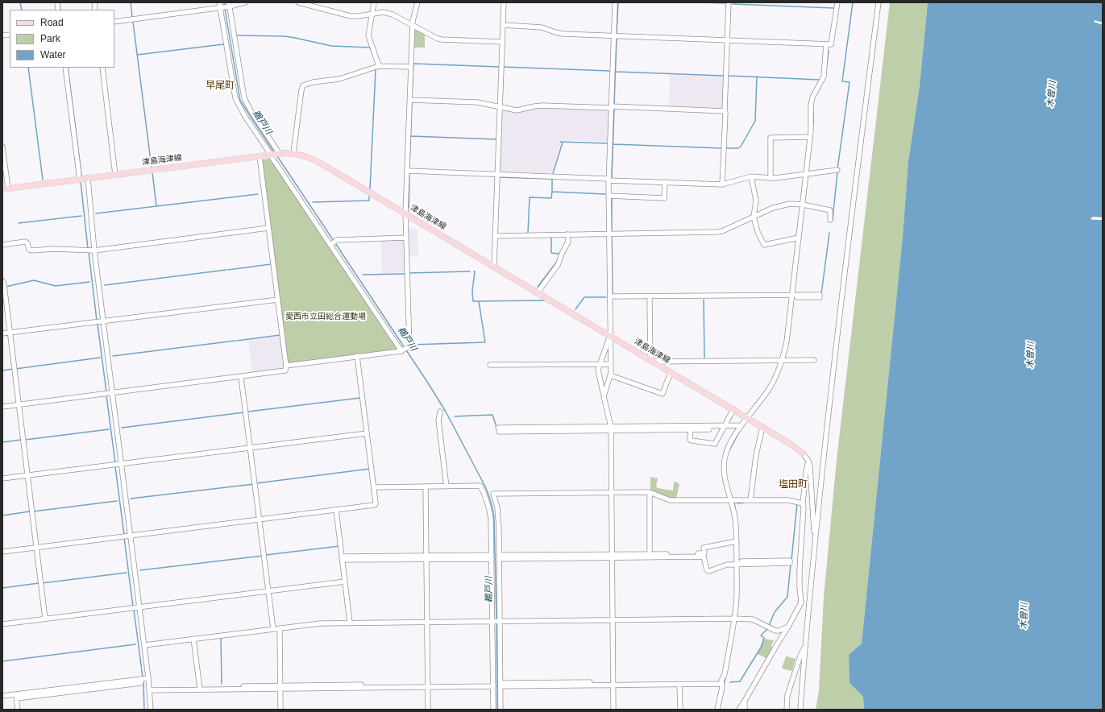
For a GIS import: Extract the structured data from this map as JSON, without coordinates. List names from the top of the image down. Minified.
{"streets":{"main road":["津島海津線"]},"districts":["早尾町","塩田町"],"water":["木曽川","鵜戸川"],"parks":["愛西市立田総合運動場"],"legend":["Road","Park","Water"]}
